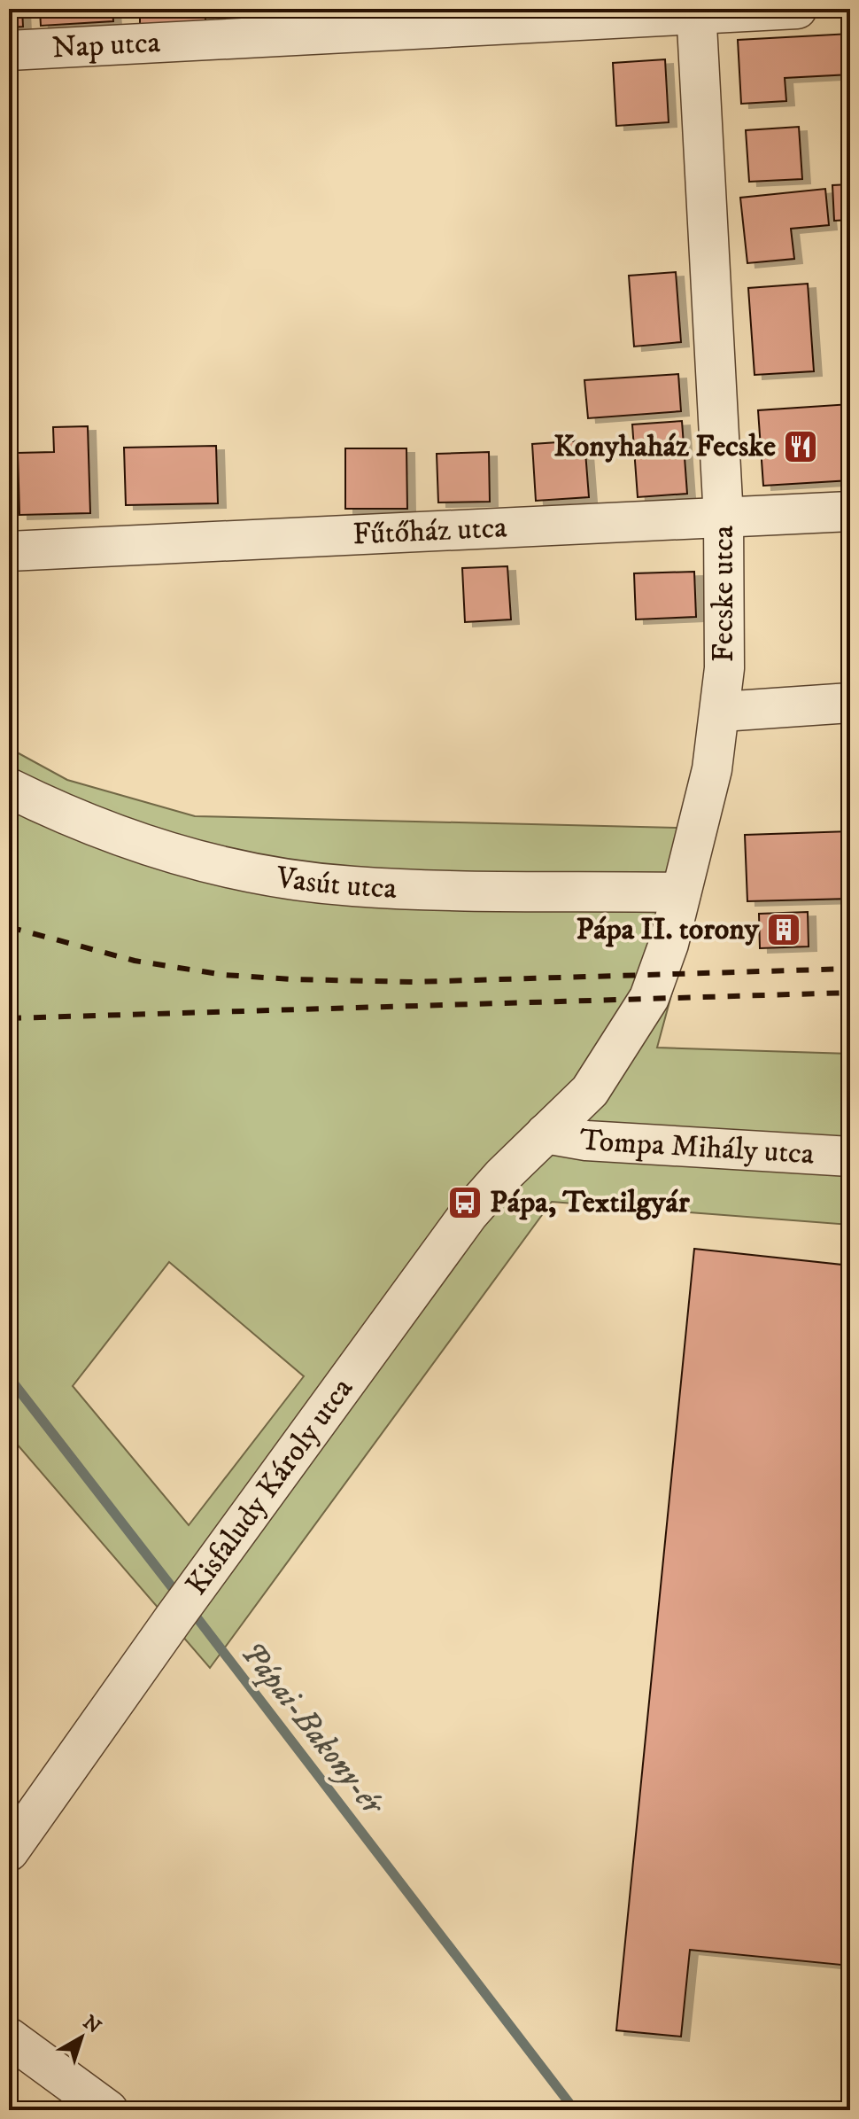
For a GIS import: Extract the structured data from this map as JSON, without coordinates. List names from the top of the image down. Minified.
{"streets":{"street":["Nap utca","Fűtőház utca","Fecske utca","Vasút utca","Tompa Mihály utca","Kisfaludy Károly utca"]},"crossings":[["Nap utca","Fecske utca"],["Fűtőház utca","Fecske utca"],["Fecske utca","Vasút utca"],["Fecske utca","Tompa Mihály utca"],["Fecske utca","Kisfaludy Károly utca"],["Tompa Mihály utca","Kisfaludy Károly utca"]],"water":["Pápai-Bakony-ér"],"places":{"restaurant":["Konyhaház Fecske"],"building":["Pápa II. torony"],"bus stop":["Pápa, Textilgyár"]},"north":"top right"}
